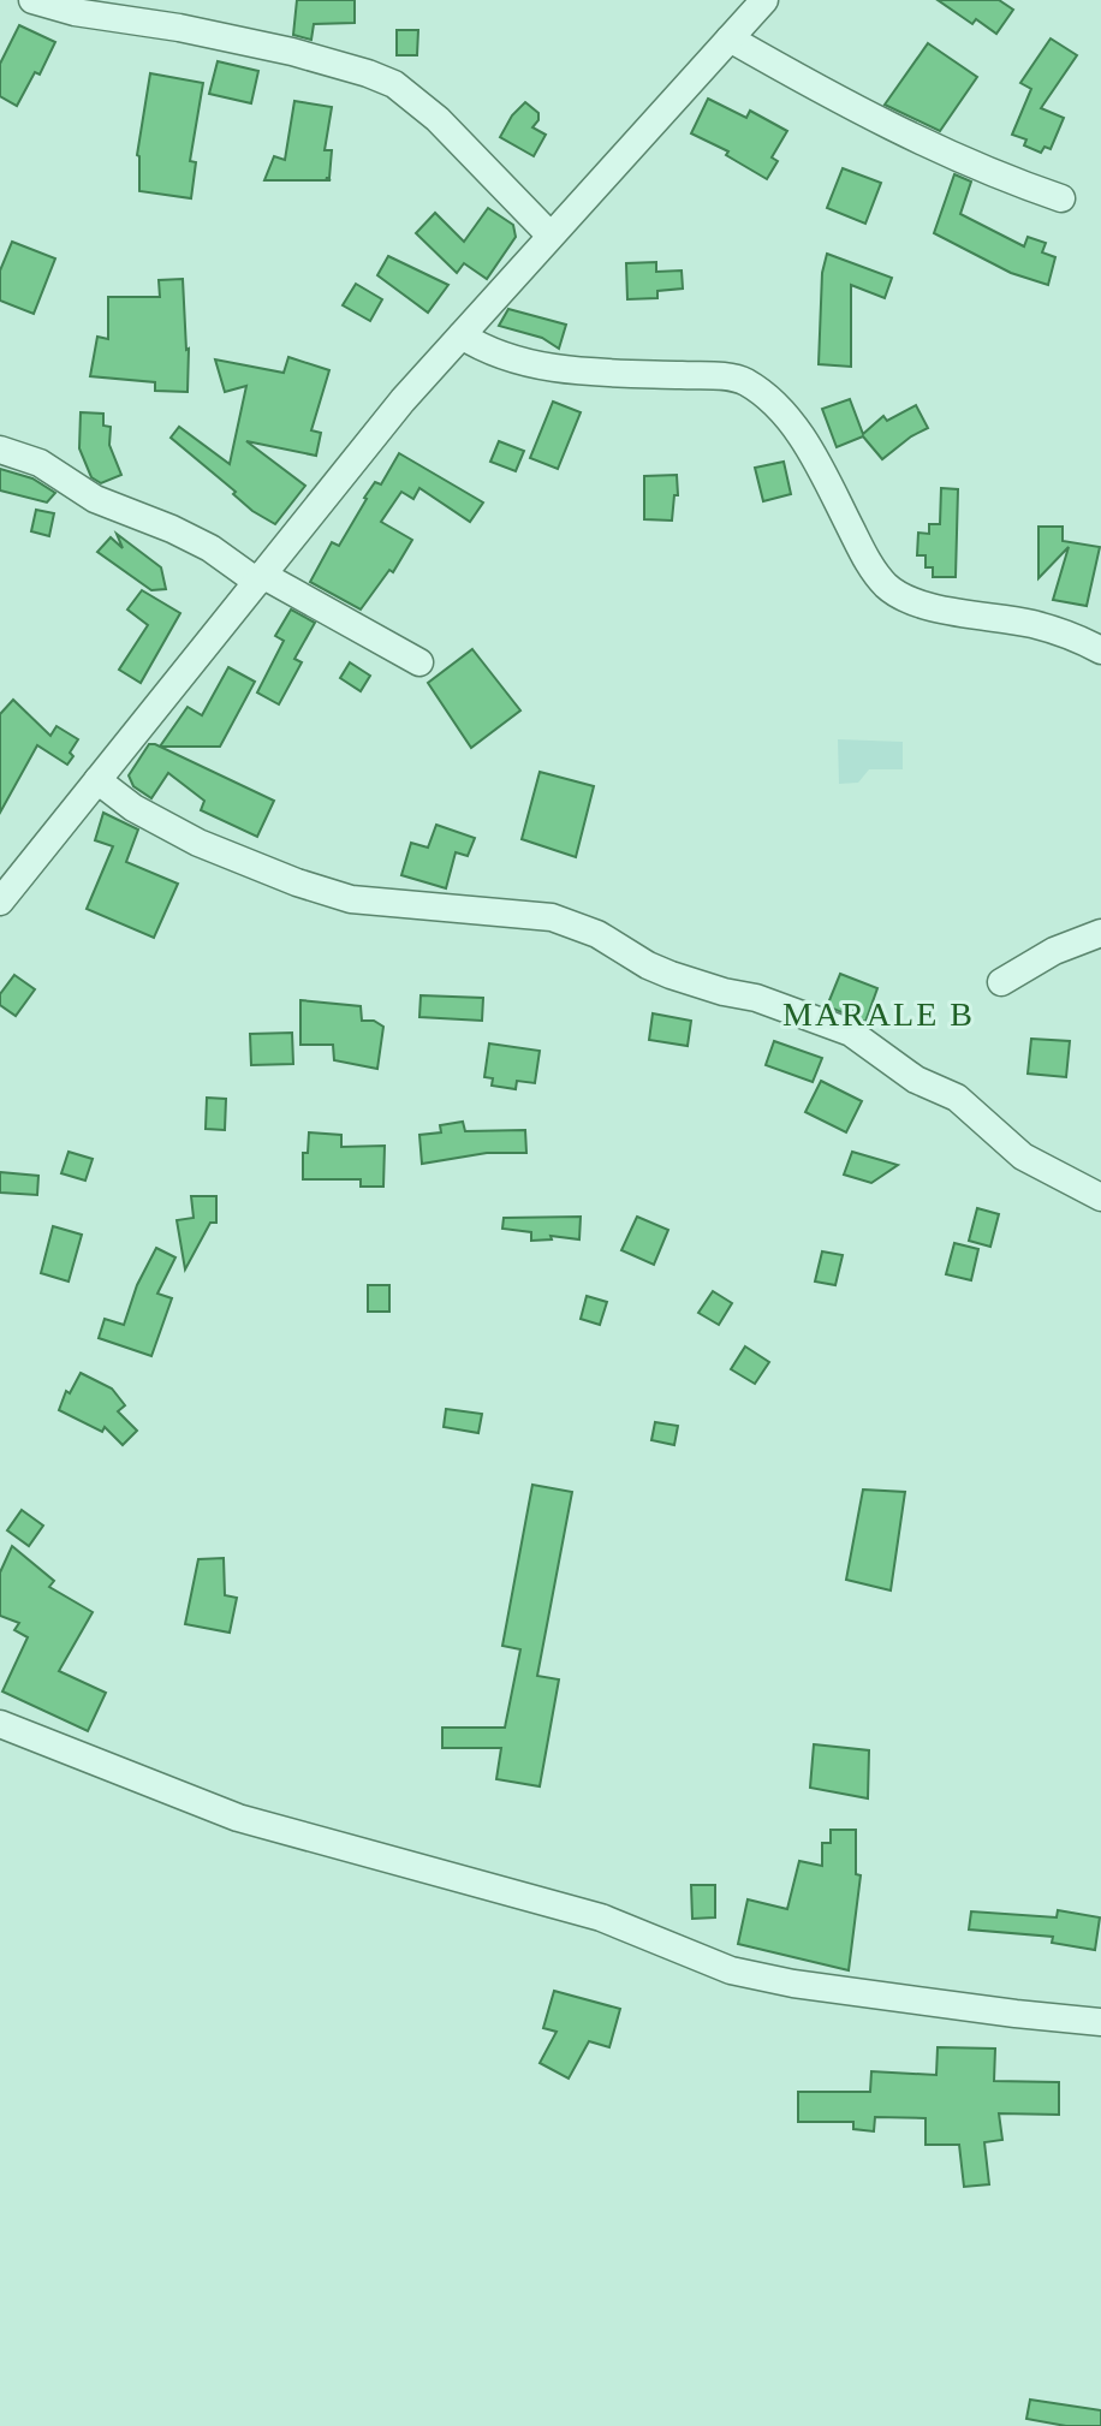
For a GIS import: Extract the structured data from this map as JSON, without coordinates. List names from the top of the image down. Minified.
{"districts":["MARALE B"]}
